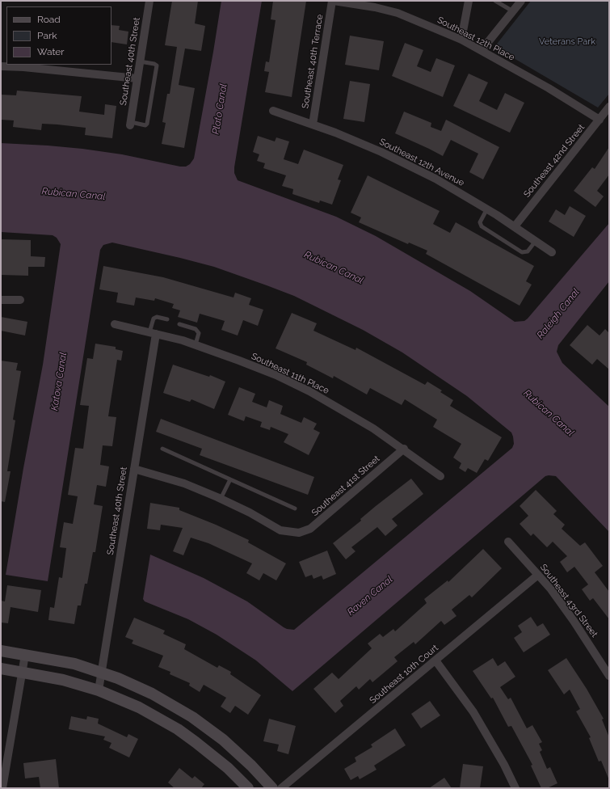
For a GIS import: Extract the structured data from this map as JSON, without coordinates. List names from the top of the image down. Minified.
{"streets":{"street":["Southeast 12th Place","Southeast 40th Street","Southeast 40th Terrace","Southeast 42nd Street","Southeast 12th Avenue","Southeast 11th Place","Southeast 41st Street","Southeast 43rd Street","Southeast 10th Court"]},"crossings":[["Southeast 12th Place","Southeast 40th Terrace"],["Southeast 12th Place","Southeast 42nd Street"],["Southeast 40th Street","Southeast 11th Place"],["Southeast 40th Terrace","Southeast 12th Avenue"],["Southeast 42nd Street","Southeast 12th Avenue"],["Southeast 11th Place","Southeast 41st Street"],["Southeast 43rd Street","Southeast 10th Court"]],"water":["Plato Canal","Rubican Canal","Raleigh Canal","Katova Canal","Raven Canal"],"parks":["Veterans Park"],"legend":["Road","Park","Water"]}
